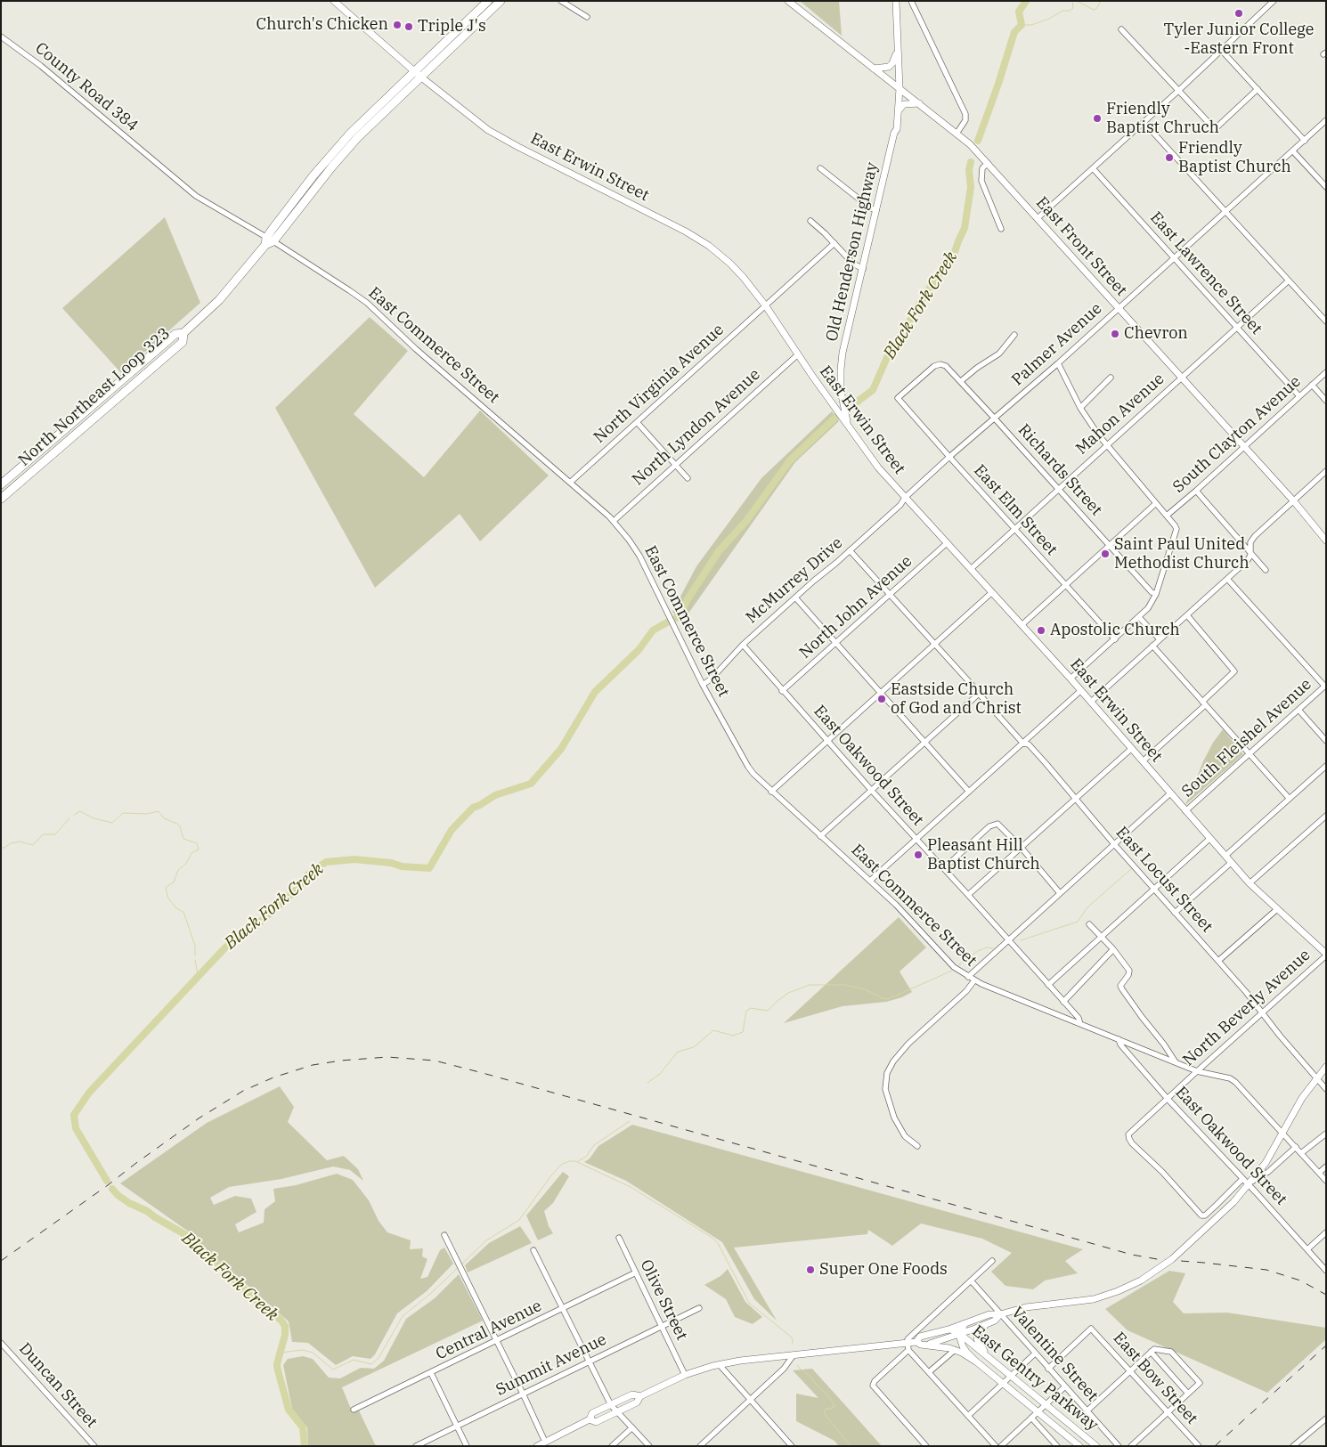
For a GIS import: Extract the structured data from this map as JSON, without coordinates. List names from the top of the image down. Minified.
{"streets":{"highway":["North Northeast Loop 323"],"main road":["East Erwin Street","East Front Street","Old Henderson Highway","East Gentry Parkway"],"street":["County Road 384","East Lawrence Street","Palmer Avenue","East Commerce Street","North Virginia Avenue","Mahon Avenue","North Lyndon Avenue","South Clayton Avenue","Richards Street","East Elm Street","McMurrey Drive","North John Avenue","South Fleishel Avenue","East Oakwood Street","East Locust Street","North Beverly Avenue","Olive Street","Central Avenue","Valentine Street","Summit Avenue","East Bow Street","Duncan Street"]},"crossings":[["County Road 384","North Northeast Loop 323"],["East Erwin Street","Old Henderson Highway"],["East Erwin Street","Palmer Avenue"],["East Erwin Street","North Virginia Avenue"],["East Erwin Street","North Northeast Loop 323"],["East Erwin Street","Mahon Avenue"],["East Erwin Street","North Lyndon Avenue"],["East Erwin Street","McMurrey Drive"],["East Erwin Street","North John Avenue"],["East Erwin Street","South Fleishel Avenue"],["East Erwin Street","North Beverly Avenue"],["East Front Street","Old Henderson Highway"],["East Front Street","Palmer Avenue"],["East Front Street","Mahon Avenue"],["East Front Street","South Clayton Avenue"],["East Lawrence Street","Palmer Avenue"],["East Lawrence Street","Mahon Avenue"],["East Lawrence Street","South Clayton Avenue"],["Palmer Avenue","Richards Street"],["Palmer Avenue","East Elm Street"],["Palmer Avenue","McMurrey Drive"],["East Commerce Street","North Virginia Avenue"],["East Commerce Street","North Northeast Loop 323"],["East Commerce Street","North Lyndon Avenue"],["East Commerce Street","McMurrey Drive"],["East Commerce Street","East Oakwood Street"],["East Commerce Street","North Beverly Avenue"],["East Commerce Street","East Gentry Parkway"],["Mahon Avenue","Richards Street"],["Mahon Avenue","East Elm Street"],["Richards Street","East Elm Street"],["McMurrey Drive","East Oakwood Street"],["North John Avenue","East Oakwood Street"],["East Oakwood Street","North Beverly Avenue"],["East Oakwood Street","East Gentry Parkway"],["East Locust Street","North Beverly Avenue"],["East Locust Street","East Gentry Parkway"],["Olive Street","Central Avenue"],["Olive Street","Summit Avenue"],["Olive Street","East Gentry Parkway"],["Valentine Street","East Gentry Parkway"],["Valentine Street","East Bow Street"]],"water":["Black Fork Creek"],"places":["Tyler Junior College -Eastern Front","Church's Chicken","Triple J's","Friendly Baptist Chruch","Friendly Baptist Church","Chevron","Saint Paul United Methodist Church","Apostolic Church","Eastside Church of God and Christ","Pleasant Hill Baptist Church","Super One Foods"]}
